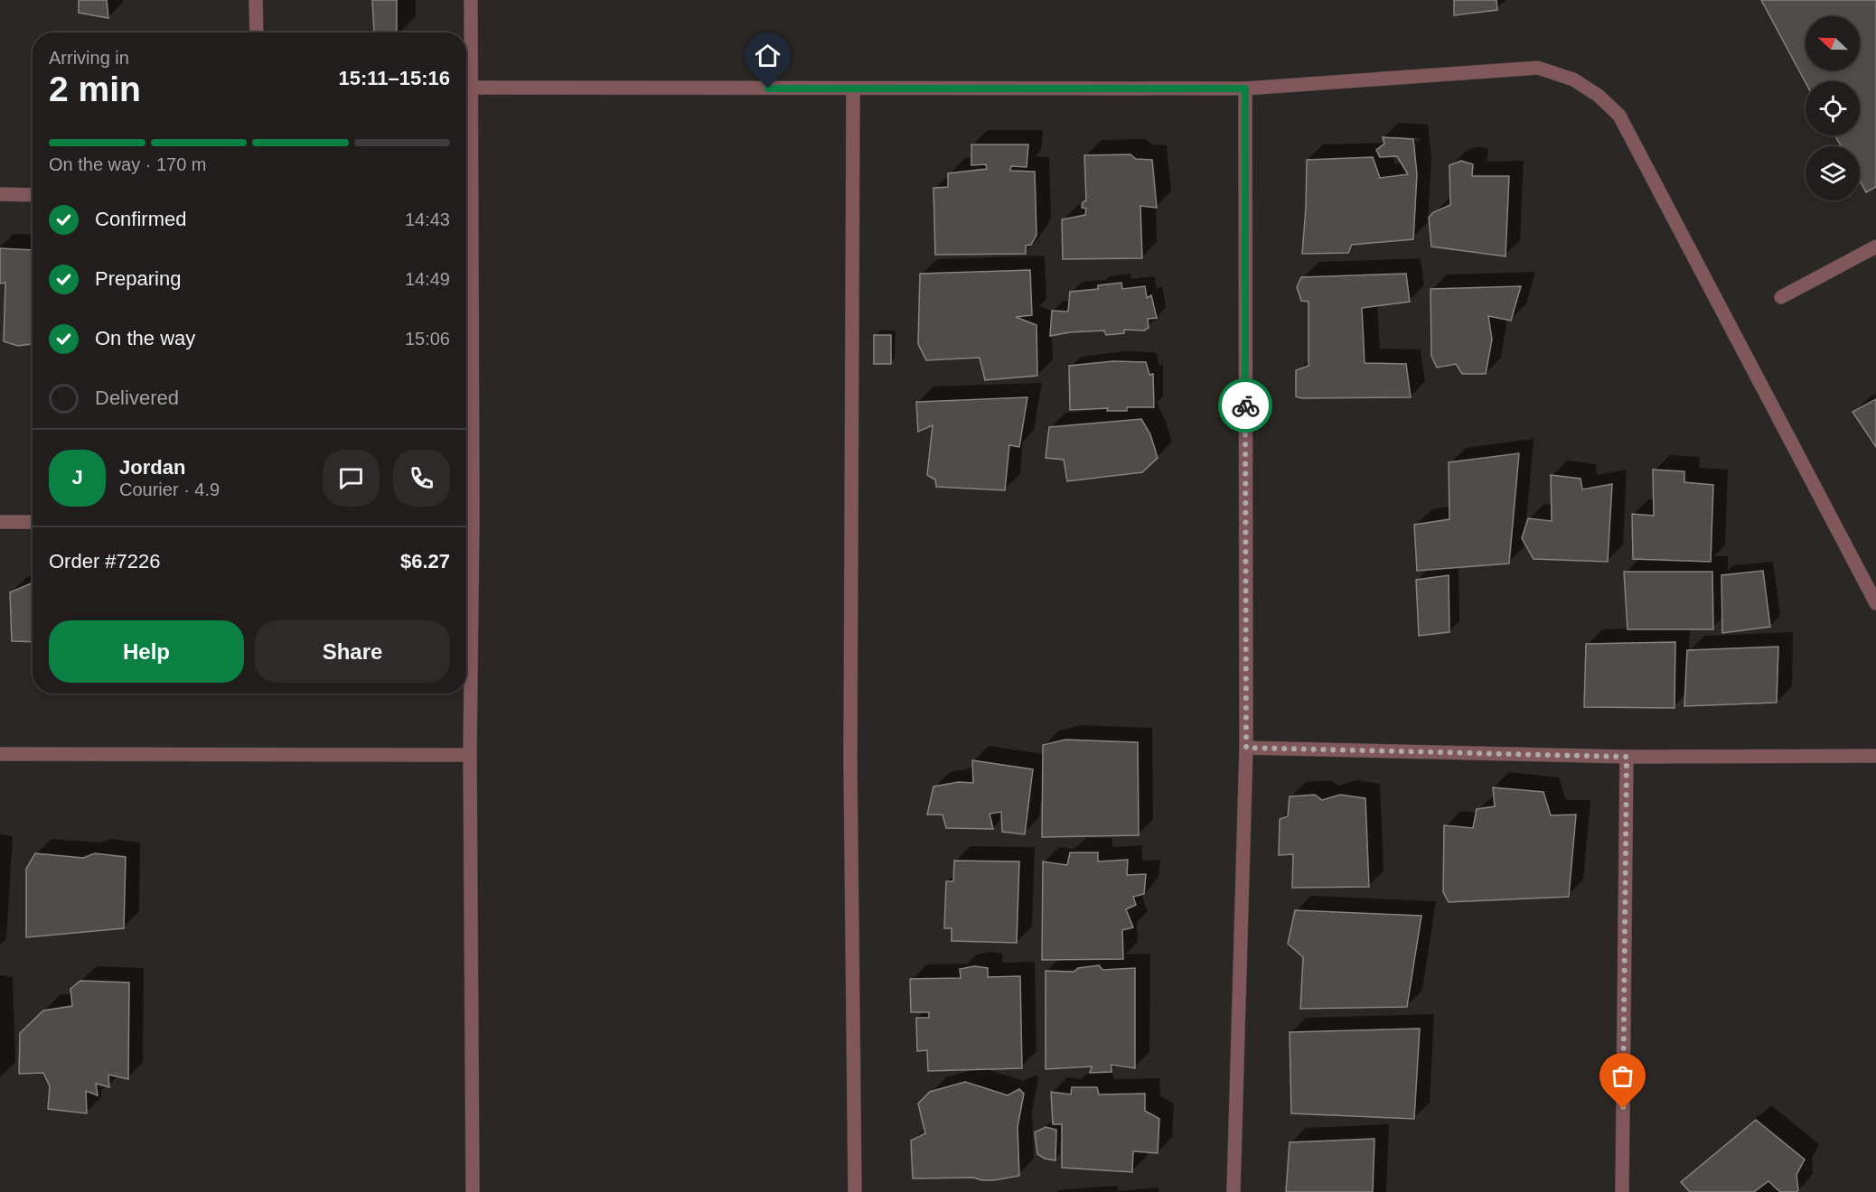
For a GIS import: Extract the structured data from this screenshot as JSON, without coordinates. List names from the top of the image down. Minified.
{"north":"left","page":{"heading":["2 min","Arriving in","15:11–15:16"],"panel":["Jordan","Courier · 4.9","Order #7226","$6.27"],"bar":"On the way · 170 m","list":[["Confirmed","14:43"],["Preparing","14:49"],["On the way","15:06"],"Delivered"],"round":"J","buttons":["Help","Share"]}}
